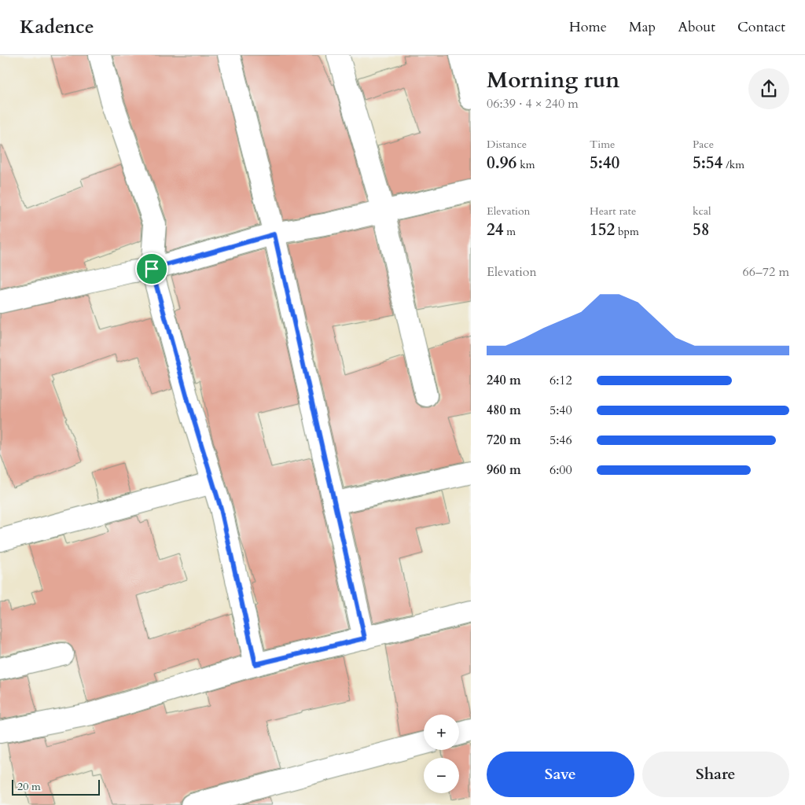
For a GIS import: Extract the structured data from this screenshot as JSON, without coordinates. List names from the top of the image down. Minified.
{"scale_bar":"20 m","page":{"header":"Kadence","nav":["Home","Map","About","Contact"],"heading":["Morning run","06:39 · 4 × 240 m"],"stats":[["Distance","0.96 km"],["Time","5:40"],["Pace","5:54 /km"],["Elevation","24 m"],["Heart rate","152 bpm"],["kcal","58"]],"chart":["Elevation","66–72 m"],"list":[{"name":"240 m","note":"6:12"},{"name":"480 m","note":"5:40"},{"name":"720 m","note":"5:46"},{"name":"960 m","note":"6:00"}],"map_buttons":["+","−"],"buttons":["Save","Share"],"scale":"20 m"}}
